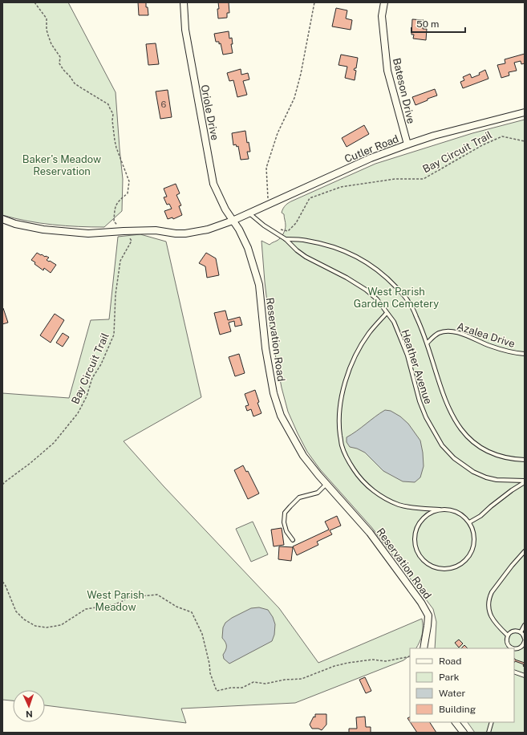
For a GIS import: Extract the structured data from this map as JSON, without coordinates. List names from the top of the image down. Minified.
{"streets":{"street":["Bateson Drive","Oriole Drive","Cutler Road","Reservation Road"],"lane":["Azalea Drive","Heather Avenue"],"path":["Bay Circuit Trail"]},"crossings":[["Bateson Drive","Cutler Road"],["Oriole Drive","Cutler Road"],["Oriole Drive","Reservation Road"],["Cutler Road","Reservation Road"],["Azalea Drive","Heather Avenue"]],"parks":["Baker's Meadow Reservation","West Parish Garden Cemetery","West Parish Meadow"],"house_numbers":["6"],"legend":["Road","Park","Water","Building"],"scale_bar":"50 m","north":"bottom"}
